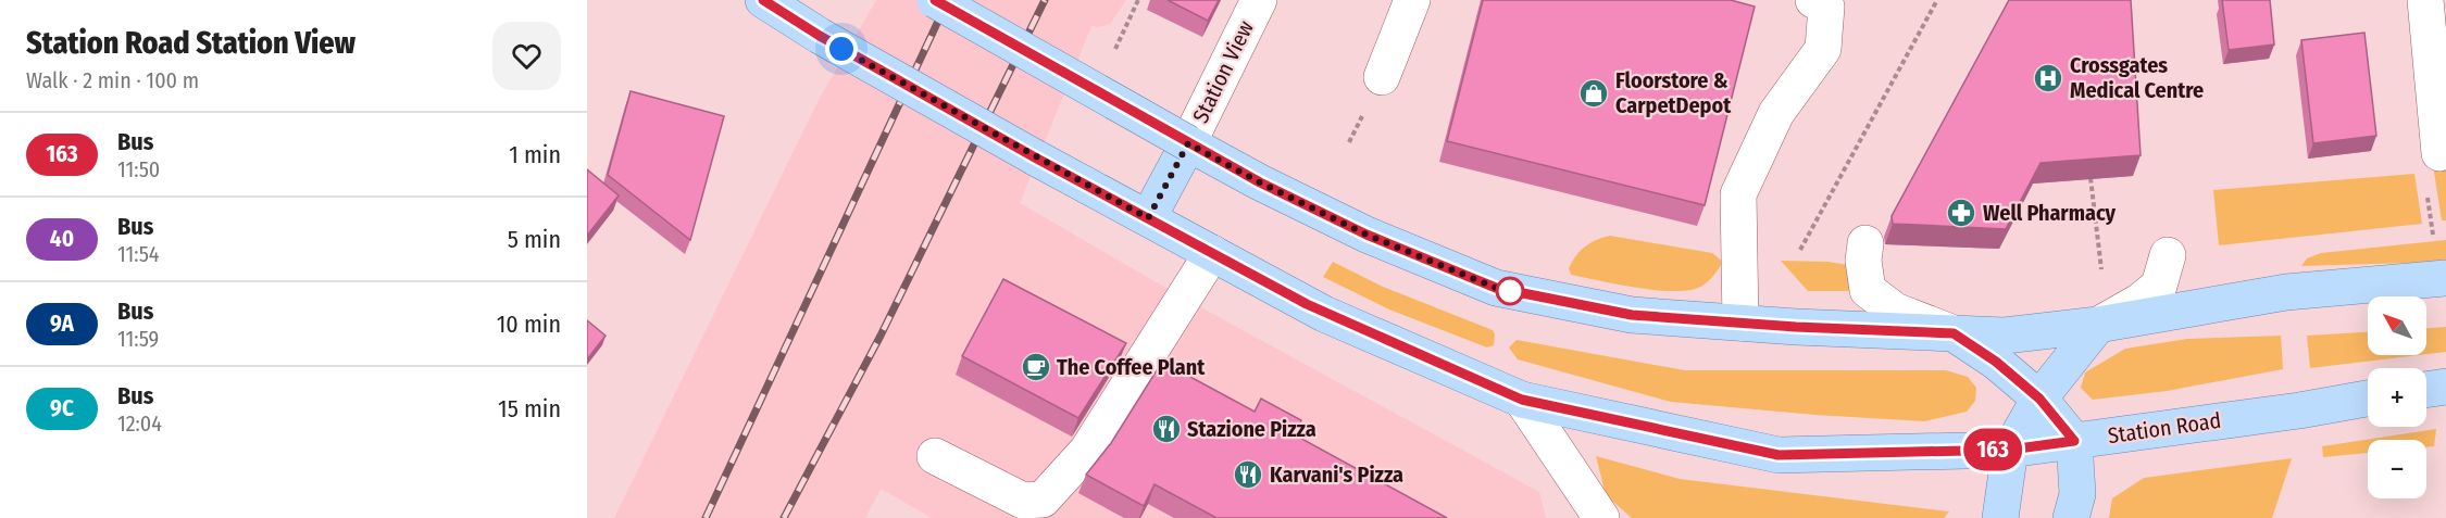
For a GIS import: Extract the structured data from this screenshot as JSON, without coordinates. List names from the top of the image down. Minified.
{"streets":{"main road":["Station Road"],"street":["Station View"]},"places":{"hospital":["Crossgates Medical Centre"],"shop":["Floorstore & CarpetDepot"],"pharmacy":["Well Pharmacy"],"cafe":["The Coffee Plant"],"restaurant":["Stazione Pizza","Karvani's Pizza"]},"lines":["bus line 163"],"north":"top left","page":{"heading":["Station Road Station View","Walk · 2 min · 100 m"],"on_map":"163","list":[{"mark":"163","name":"Bus","note":"11:50","value":"1 min"},{"mark":"40","name":"Bus","note":"11:54","value":"5 min"},{"mark":"9A","name":"Bus","note":"11:59","value":"10 min"},{"mark":"9C","name":"Bus","note":"12:04","value":"15 min"}],"map_buttons":["+","−"]}}
